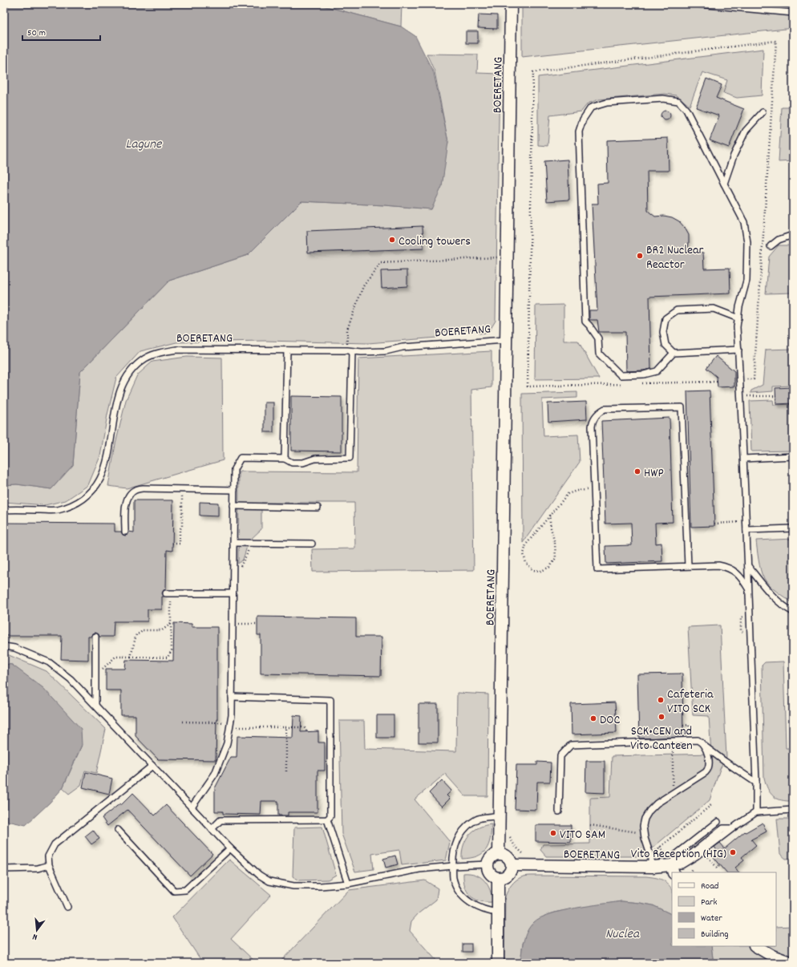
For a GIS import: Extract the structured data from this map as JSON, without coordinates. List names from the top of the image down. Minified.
{"streets":{"street":["BOERETANG"]},"water":["Lagune","Nuclea"],"places":["Cooling towers","BR2 Nuclear Reactor","HWP","Cafeteria VITO SCK","SCK•CEN and Vito Canteen","DOC","VITO SAM","Vito Reception (HIG)"],"legend":["Road","Park","Water","Building"],"scale_bar":"50 m","north":"bottom"}
